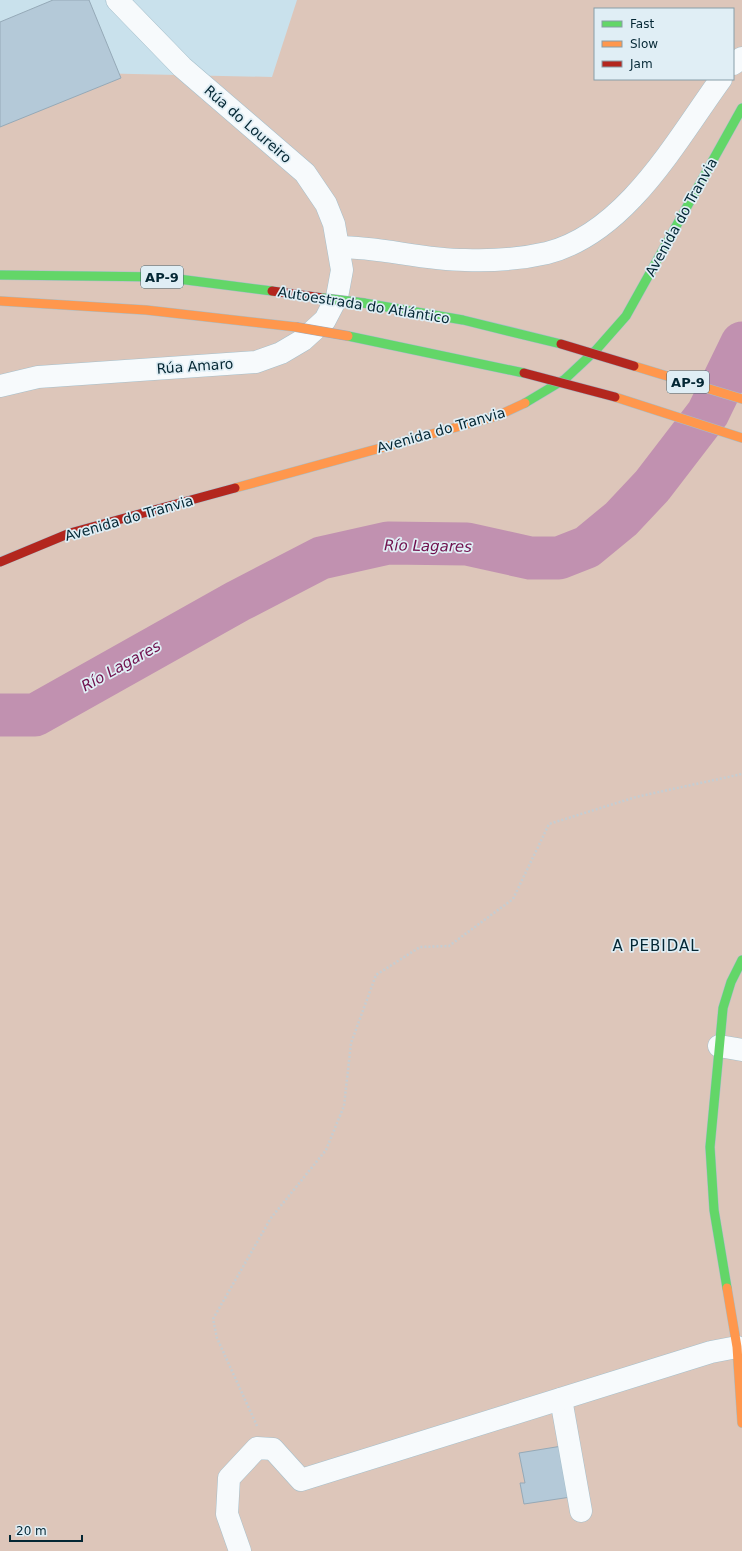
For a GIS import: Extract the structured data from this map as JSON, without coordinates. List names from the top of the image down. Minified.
{"streets":{"main road":["Avenida do Tranvia","AP-9","Autoestrada do Atlántico"],"street":["Rúa do Loureiro","Rúa Amaro"]},"crossings":[["Rúa do Loureiro","Rúa Amaro"]],"districts":["A PEBIDAL"],"water":["Río Lagares"],"legend":["Fast","Slow","Jam"],"scale_bar":"20 m"}
